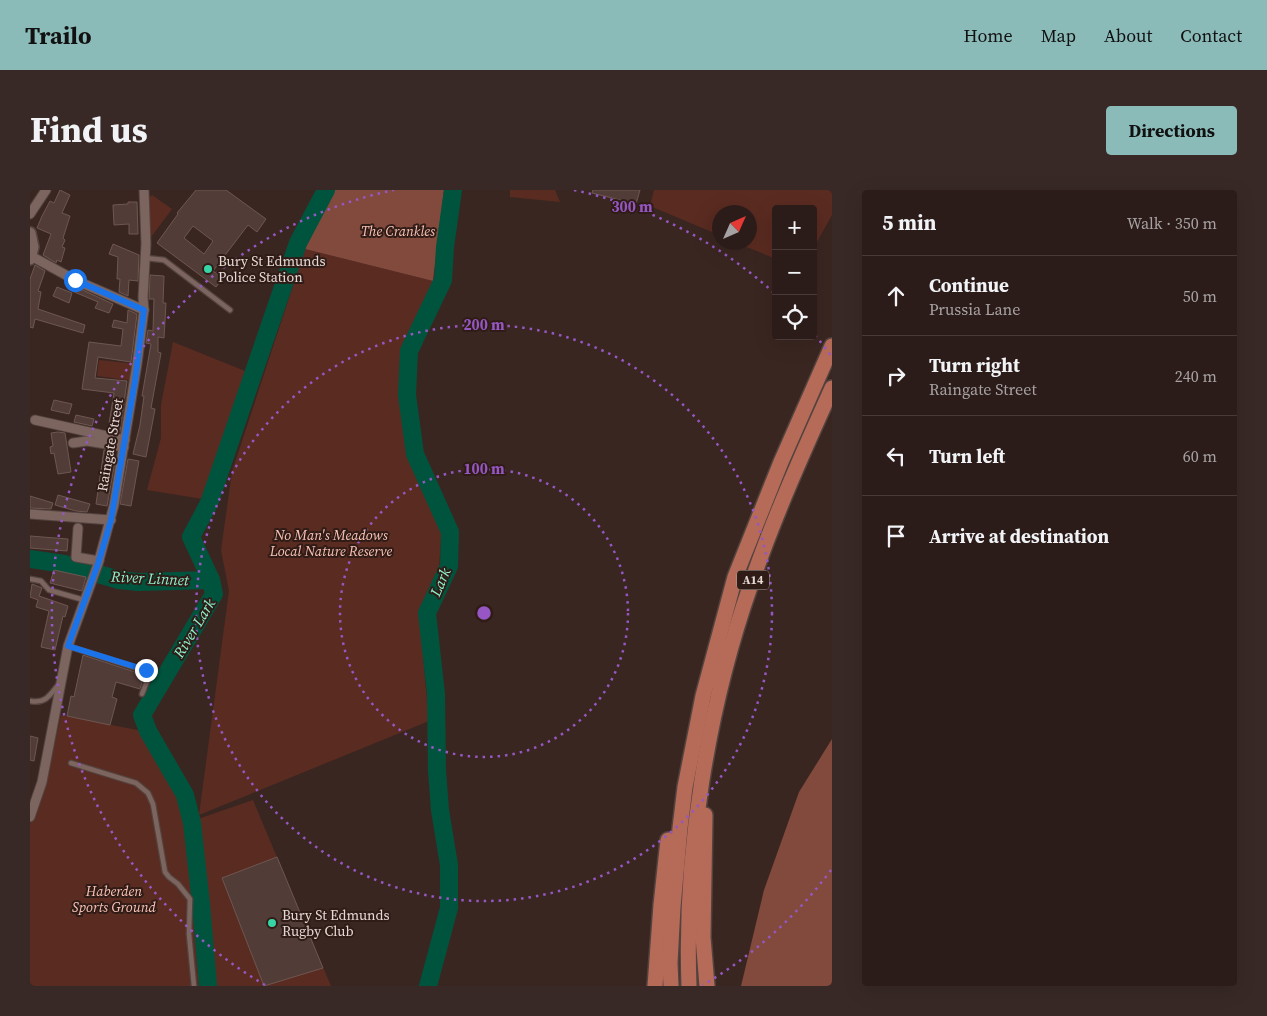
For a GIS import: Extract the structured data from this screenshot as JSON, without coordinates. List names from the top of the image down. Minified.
{"streets":{"highway":["A14"],"street":["Raingate Street"]},"water":["River Linnet","Lark","River Lark"],"parks":["The Crankles","No Man's Meadows Local Nature Reserve","Haberden Sports Ground"],"places":["Bury St Edmunds Police Station","Bury St Edmunds Rugby Club"],"north":"top right","page":{"header":"Trailo","nav":["Home","Map","About","Contact"],"title":"Find us","buttons":"Directions","heading":["5 min","Walk · 350 m"],"map_buttons":["+","−"],"list":[["Continue","Prussia Lane","50 m"],["Turn right","Raingate Street","240 m"],["Turn left","60 m"],"Arrive at destination"]},"rings":["300 m","200 m","100 m"]}
